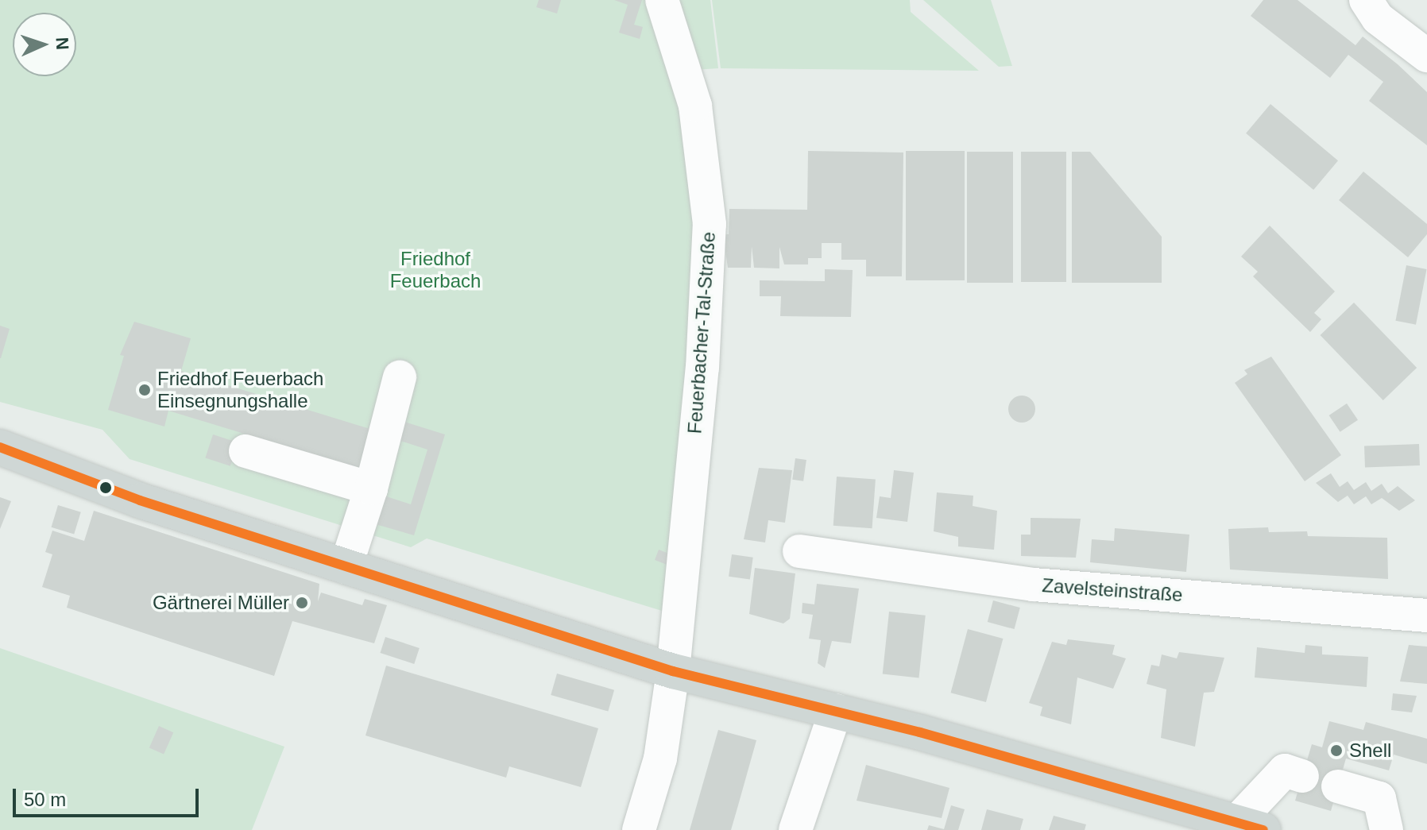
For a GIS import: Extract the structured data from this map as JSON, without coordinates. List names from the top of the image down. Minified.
{"streets":{"street":["Feuerbacher-Tal-Straße","Zavelsteinstraße"]},"parks":["Friedhof Feuerbach"],"places":["Friedhof Feuerbach Einsegnungshalle","Gärtnerei Müller","Shell"],"scale_bar":"50 m","north":"right"}
